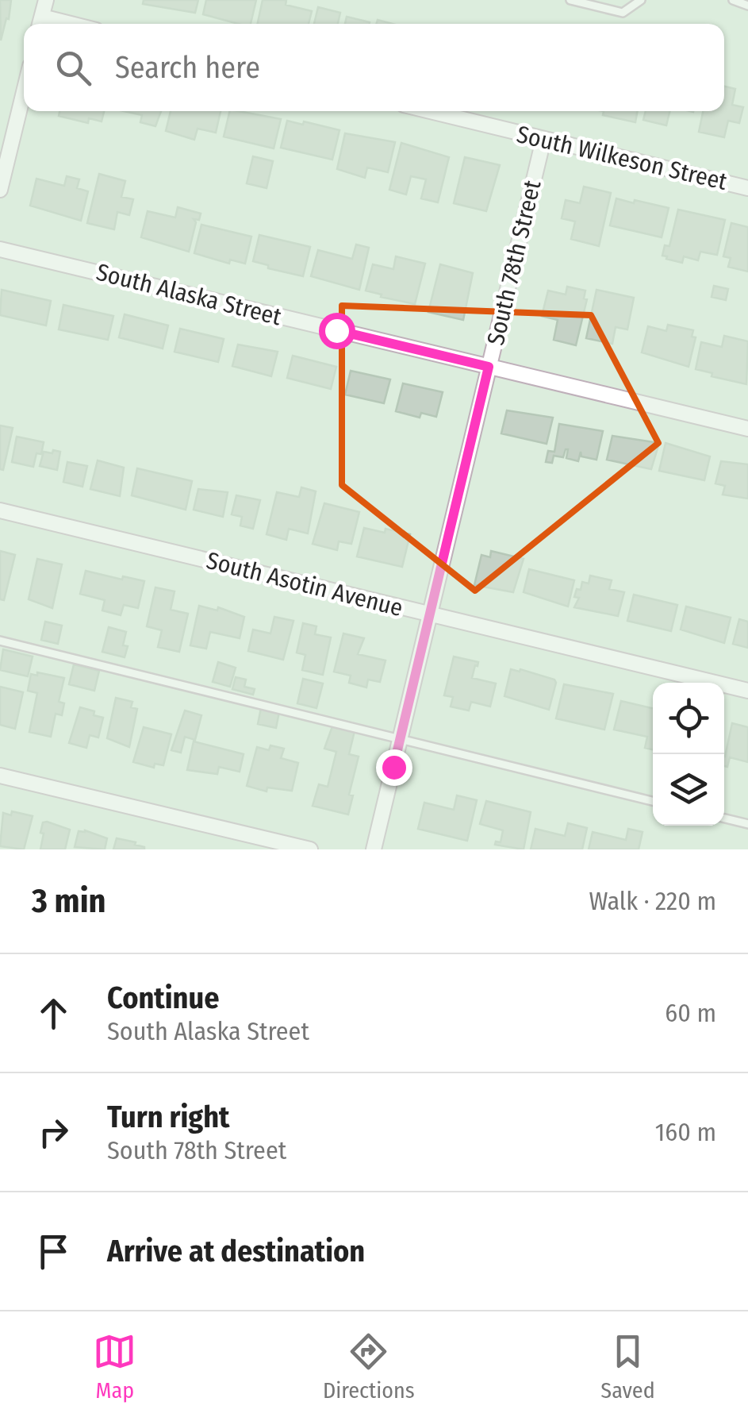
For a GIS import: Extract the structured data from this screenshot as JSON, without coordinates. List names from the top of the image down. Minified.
{"streets":{"street":["South Wilkeson Street","South 78th Street","South Alaska Street","South Asotin Avenue"]},"crossings":[["South Wilkeson Street","South 78th Street"],["South 78th Street","South Alaska Street"],["South 78th Street","South Asotin Avenue"]],"page":{"search":"Search here","heading":["3 min","Walk · 220 m"],"list":[["Continue","South Alaska Street","60 m"],["Turn right","South 78th Street","160 m"],"Arrive at destination"],"nav":["Map","Directions","Saved"]}}
